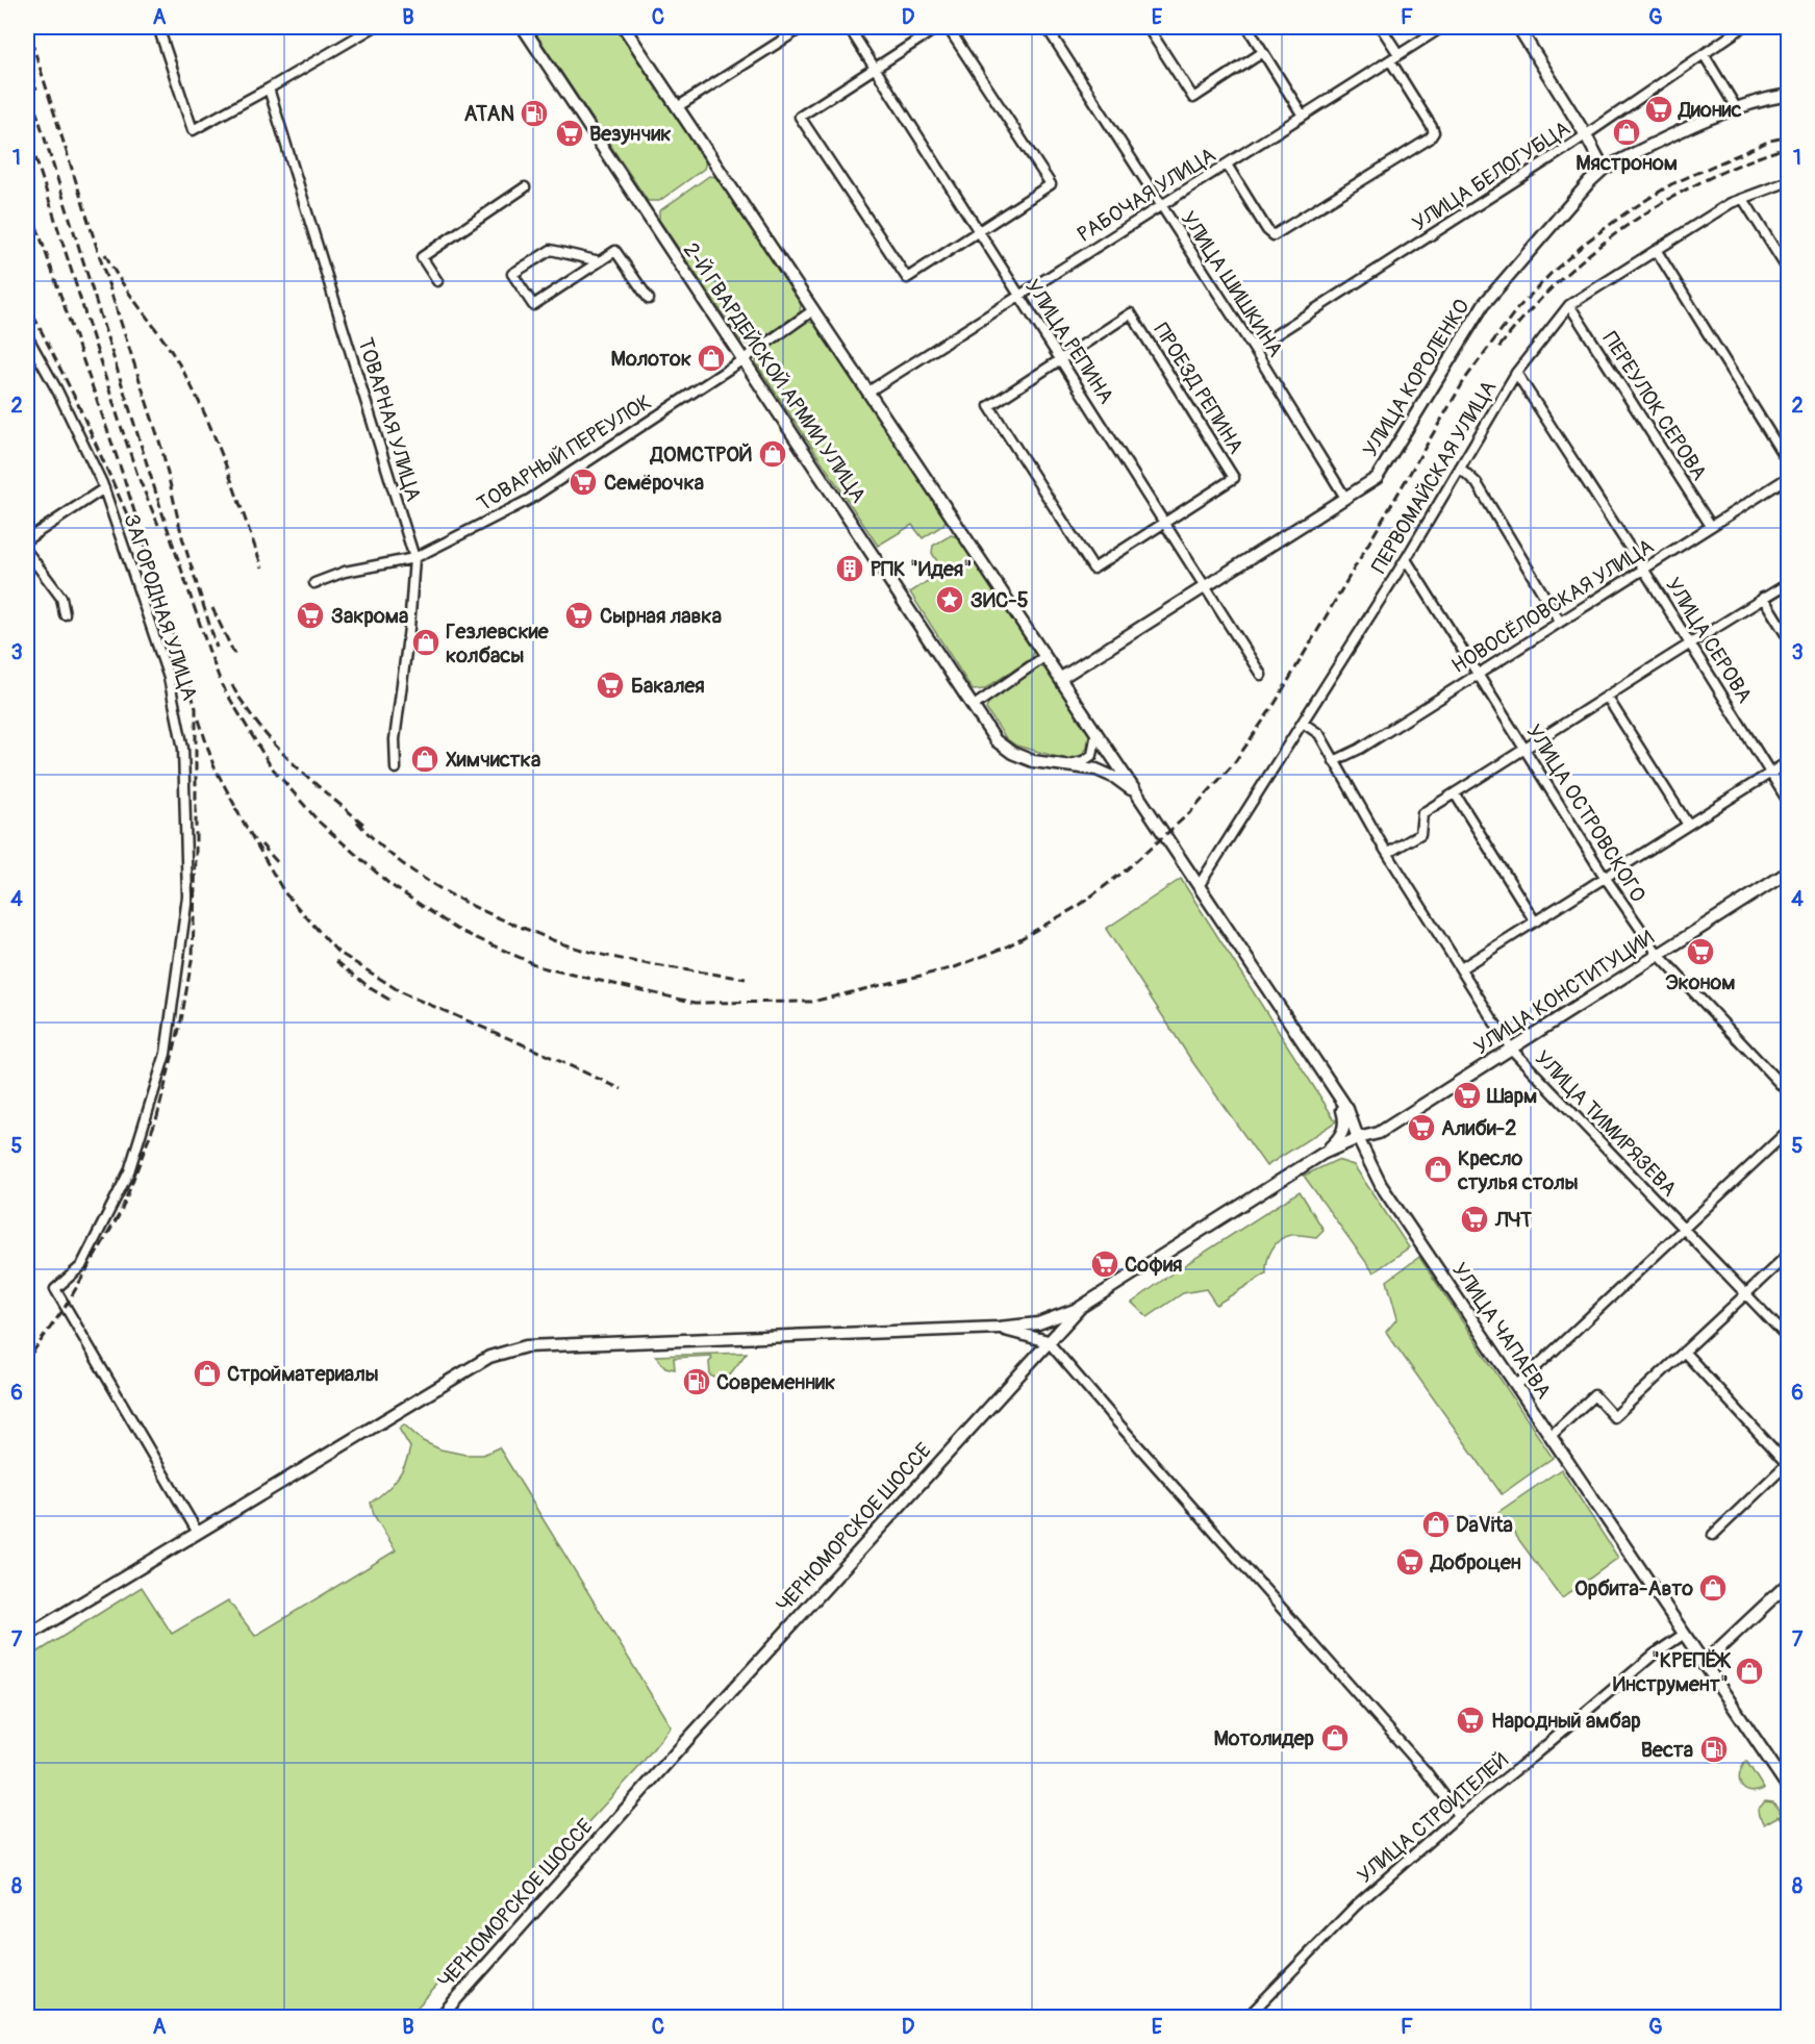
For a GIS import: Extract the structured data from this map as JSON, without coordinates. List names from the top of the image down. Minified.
{"streets":{"main road":["2-Й ГВАРДЕЙСКОЙ АРМИИ УЛИЦА","УЛИЦА КОРОЛЕНКО","УЛИЦА КОНСТИТУЦИИ","УЛИЦА ЧАПАЕВА","ЧЕРНОМОРСКОЕ ШОССЕ"],"street":["УЛИЦА БЕЛОГУБЦА","РАБОЧАЯ УЛИЦА","УЛИЦА ШИШКИНА","УЛИЦА РЕПИНА","ПРОЕЗД РЕПИНА","ПЕРЕУЛОК СЕРОВА","ТОВАРНАЯ УЛИЦА","ТОВАРНЫЙ ПЕРЕУЛОК","ПЕРВОМАЙСКАЯ УЛИЦА","НОВОСЁЛОВСКАЯ УЛИЦА","ЗАГОРОДНАЯ УЛИЦА","УЛИЦА СЕРОВА","УЛИЦА ОСТРОВСКОГО","УЛИЦА ТИМИРЯЗЕВА","УЛИЦА СТРОИТЕЛЕЙ"]},"crossings":[["УЛИЦА БЕЛОГУБЦА","УЛИЦА ШИШКИНА"],["РАБОЧАЯ УЛИЦА","УЛИЦА ШИШКИНА"],["РАБОЧАЯ УЛИЦА","УЛИЦА РЕПИНА"],["УЛИЦА ШИШКИНА","УЛИЦА КОРОЛЕНКО"],["УЛИЦА РЕПИНА","УЛИЦА КОРОЛЕНКО"],["УЛИЦА РЕПИНА","ПРОЕЗД РЕПИНА"],["2-Й ГВАРДЕЙСКОЙ АРМИИ УЛИЦА","ТОВАРНЫЙ ПЕРЕУЛОК"],["ПЕРЕУЛОК СЕРОВА","ПЕРВОМАЙСКАЯ УЛИЦА"],["ПЕРЕУЛОК СЕРОВА","НОВОСЁЛОВСКАЯ УЛИЦА"],["ТОВАРНАЯ УЛИЦА","ТОВАРНЫЙ ПЕРЕУЛОК"],["ПЕРВОМАЙСКАЯ УЛИЦА","УЛИЦА СЕРОВА"],["ПЕРВОМАЙСКАЯ УЛИЦА","УЛИЦА ОСТРОВСКОГО"],["ПЕРВОМАЙСКАЯ УЛИЦА","УЛИЦА ТИМИРЯЗЕВА"],["ПЕРВОМАЙСКАЯ УЛИЦА","УЛИЦА ЧАПАЕВА"],["НОВОСЁЛОВСКАЯ УЛИЦА","УЛИЦА СЕРОВА"],["НОВОСЁЛОВСКАЯ УЛИЦА","УЛИЦА ОСТРОВСКОГО"],["НОВОСЁЛОВСКАЯ УЛИЦА","УЛИЦА ТИМИРЯЗЕВА"],["УЛИЦА ОСТРОВСКОГО","УЛИЦА КОНСТИТУЦИИ"],["УЛИЦА КОНСТИТУЦИИ","УЛИЦА ТИМИРЯЗЕВА"],["УЛИЦА КОНСТИТУЦИИ","УЛИЦА ЧАПАЕВА"],["УЛИЦА КОНСТИТУЦИИ","ЧЕРНОМОРСКОЕ ШОССЕ"],["УЛИЦА ЧАПАЕВА","ЧЕРНОМОРСКОЕ ШОССЕ"],["УЛИЦА ЧАПАЕВА","УЛИЦА СТРОИТЕЛЕЙ"]],"places":{"supermarket":["Дионис","Везунчик","Семёрочка","Закрома","Сырная лавка","Бакалея","Эконом","Шарм","Алиби-2","ЛЧТ","София","Доброцен","Народный амбар"],"fuel station":["ATAN","Современник","Веста"],"shop":["Мястроном","Молоток","ДОМСТРОЙ","Гезлевские колбасы","Химчистка","Кресло стулья столы","Стройматериалы","DaVita","Орбита-Авто","\"КРЕПЁЖ Инструмент\"","Мотолидер"],"building":["РПК \"Идея\""],"place":["ЗИС-5"]},"grid":{"columns":["A","B","C","D","E","F","G"],"rows":["1","2","3","4","5","6","7","8"]}}
